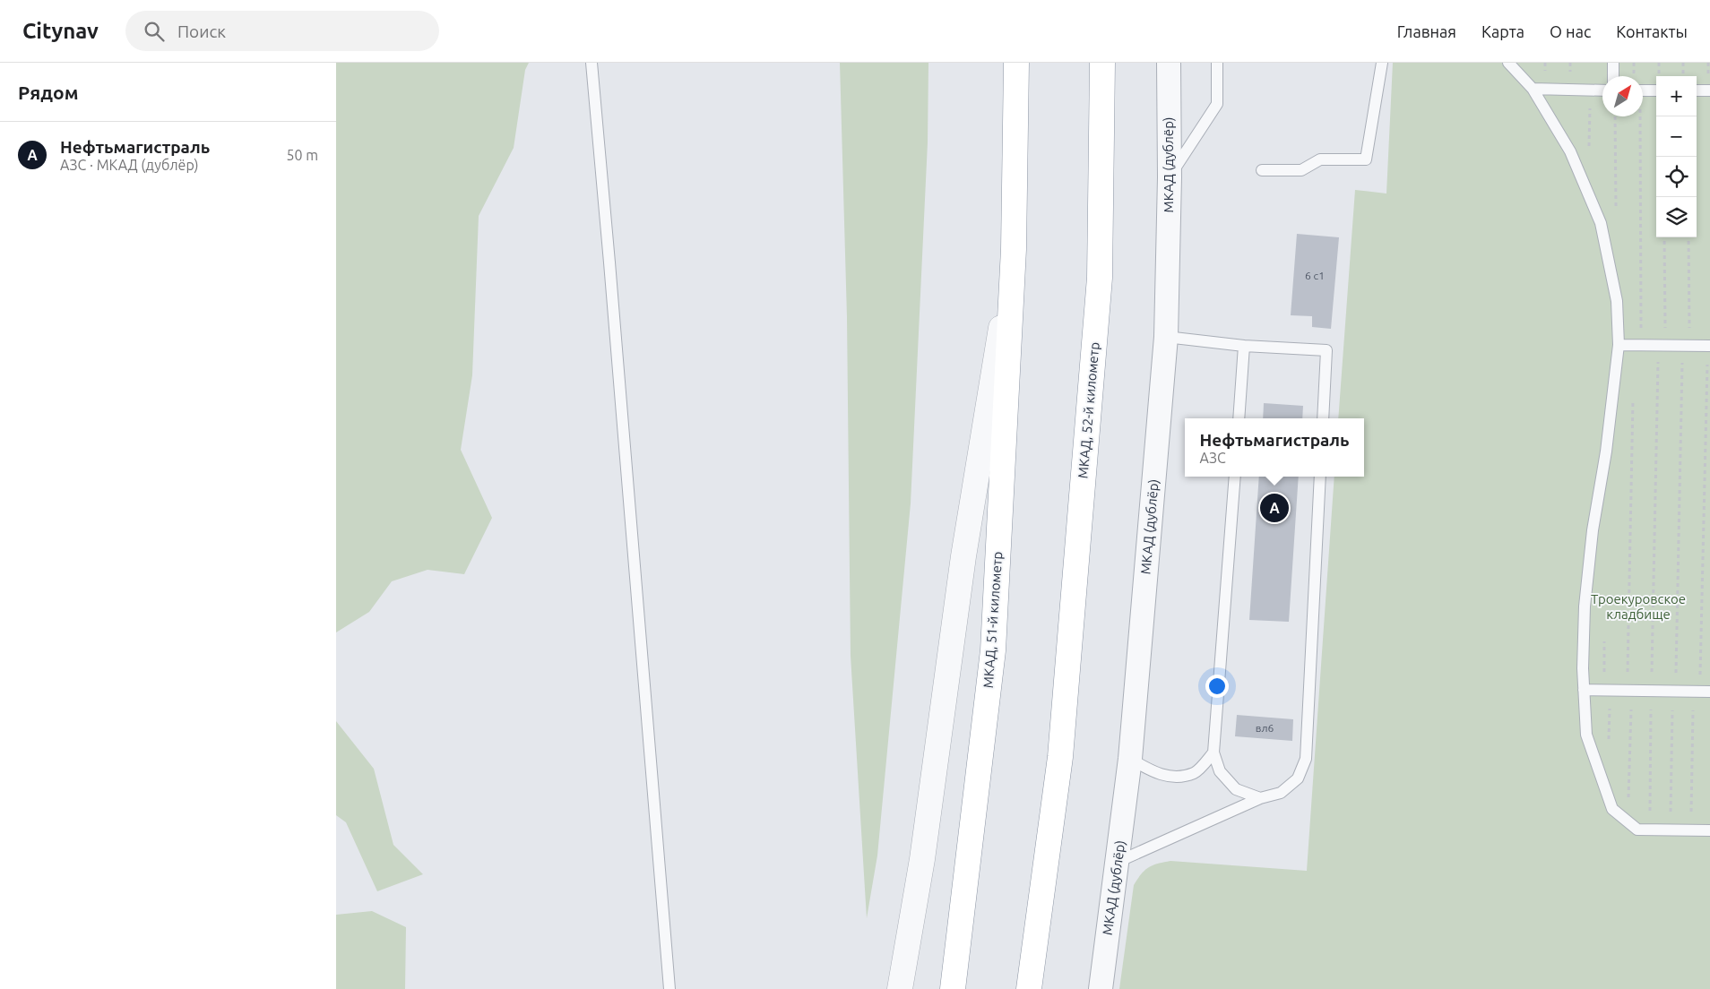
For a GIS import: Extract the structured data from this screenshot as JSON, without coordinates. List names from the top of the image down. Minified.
{"streets":{"highway":["МКАД, 52-й километр","МКАД, 51-й километр"],"street":["МКАД (дублёр)"]},"parks":["Троекуровское кладбище"],"house_numbers":["6 с1","вл6"],"north":"top right","page":{"header":"Citynav","search":"Поиск","nav":["Главная","Карта","О нас","Контакты"],"heading":"Рядом","map_buttons":["+","−"],"list":[{"mark":"A","name":"Нефтьмагистраль","note":"АЗС · МКАД (дублёр)","value":"50 m"}],"popup":["Нефтьмагистраль","АЗС"],"pins":"A"}}
